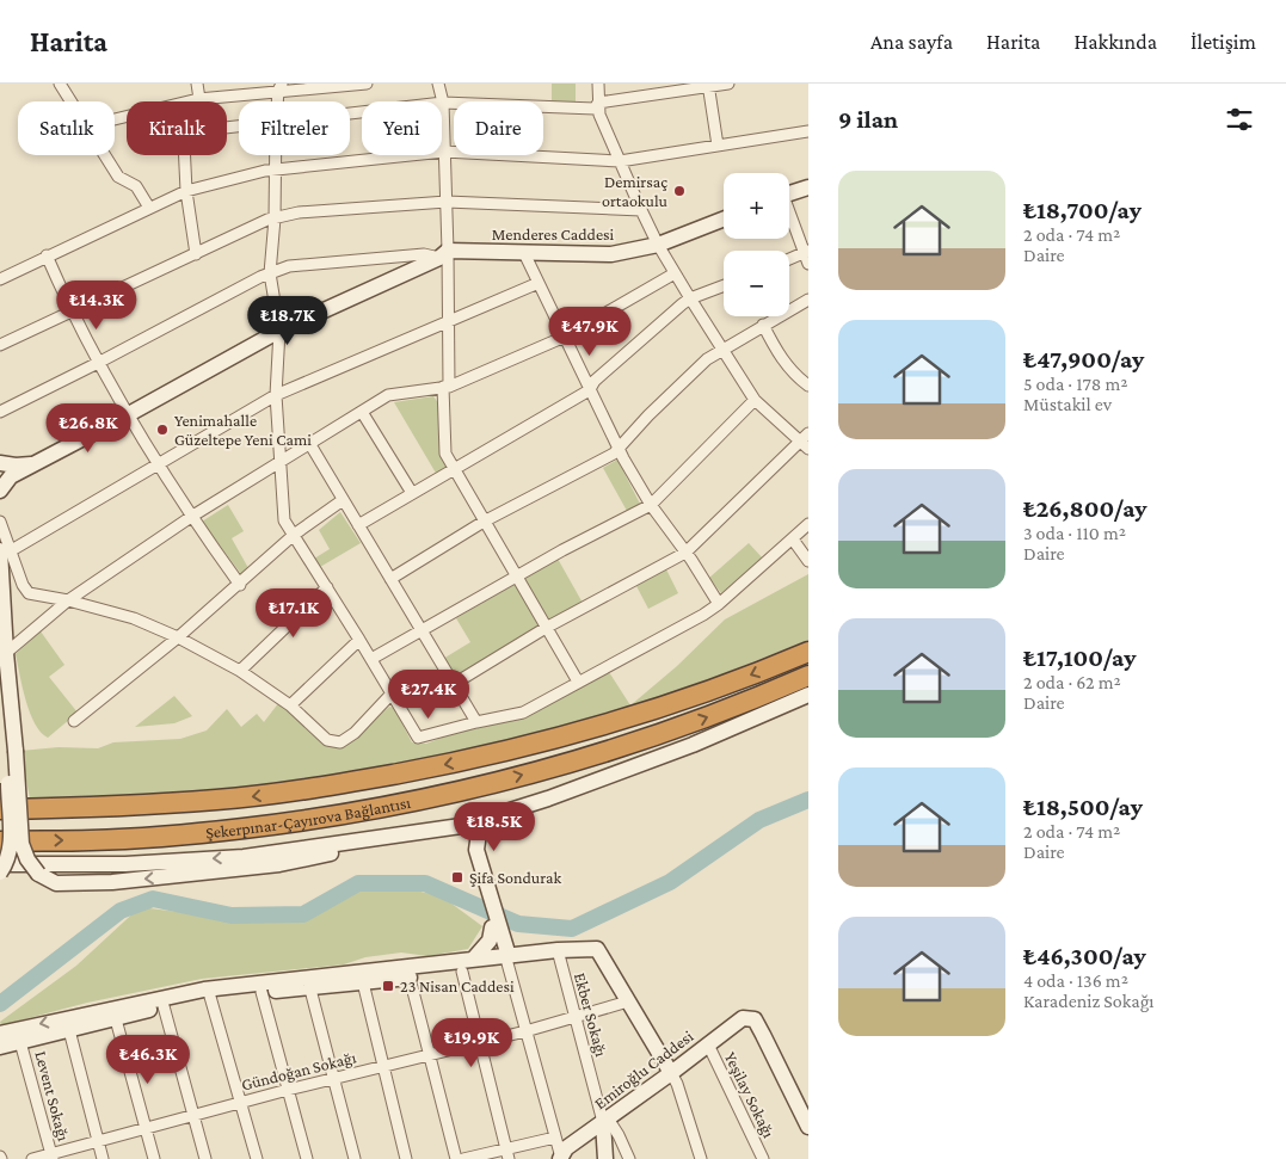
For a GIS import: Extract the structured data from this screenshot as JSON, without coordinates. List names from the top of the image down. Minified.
{"streets":{"highway":["Şekerpınar-Çayırova Bağlantısı"],"street":["Menderes Caddesi","Ekber Sokağı","Emiroğlu Caddesi","Gündoğan Sokağı","Yeşilay Sokağı","Levent Sokağı"]},"crossings":[["Ekber Sokağı","Emiroğlu Caddesi"],["Ekber Sokağı","Gündoğan Sokağı"],["Emiroğlu Caddesi","Yeşilay Sokağı"],["Gündoğan Sokağı","Levent Sokağı"]],"places":{"other":["Demirsaç ortaokulu","Yenimahalle Güzeltepe Yeni Cami"],"transit":["Şifa Sondurak","23 Nisan Caddesi"]},"page":{"header":"Harita","nav":["Ana sayfa","Harita","Hakkında","İletişim"],"heading":"9 ilan","chip":["Satılık","Kiralık","Filtreler","Yeni","Daire"],"list":[{"name":"₺18,700/ay","note":"2 oda · 74 m² · Daire"},{"name":"₺47,900/ay","note":"5 oda · 178 m² · Müstakil ev"},{"name":"₺26,800/ay","note":"3 oda · 110 m² · Daire"},{"name":"₺17,100/ay","note":"2 oda · 62 m² · Daire"},{"name":"₺18,500/ay","note":"2 oda · 74 m² · Daire"},{"name":"₺46,300/ay","note":"4 oda · 136 m² · Karadeniz Sokağı"}],"map_buttons":["+","−"],"price":["₺14.3K","₺18.7K","₺47.9K","₺26.8K","₺17.1K","₺27.4K","₺18.5K","₺19.9K","₺46.3K"]}}
